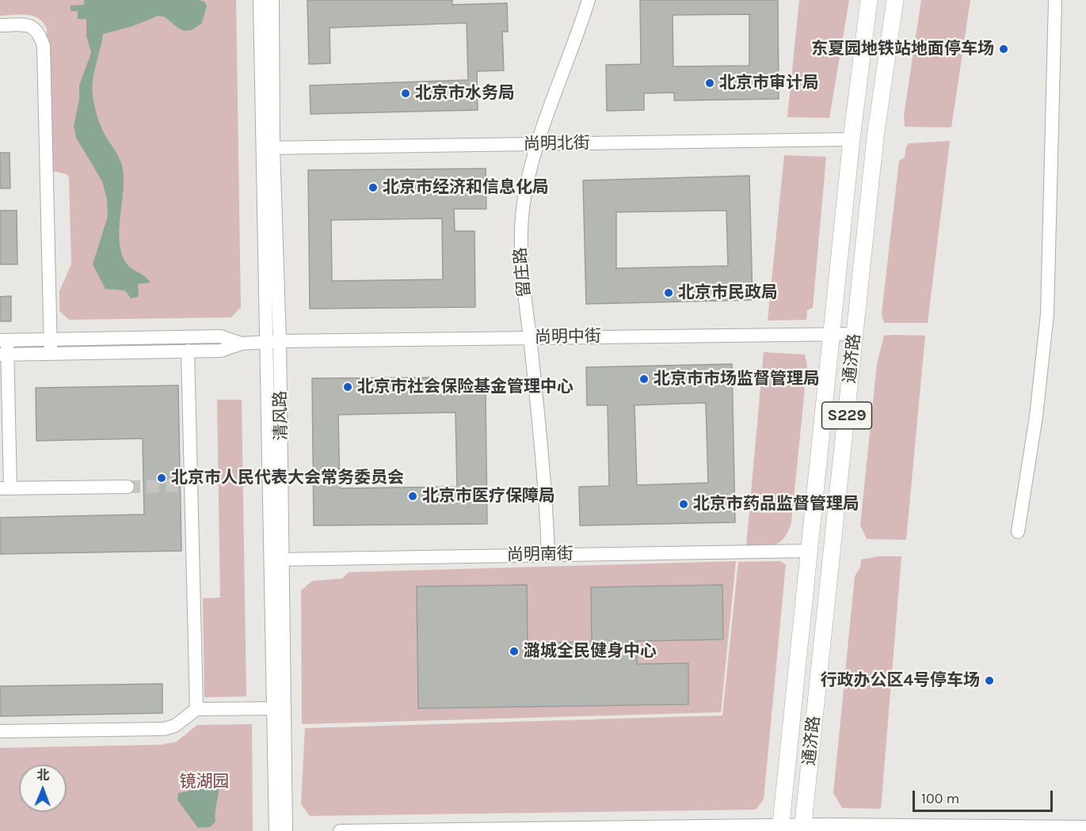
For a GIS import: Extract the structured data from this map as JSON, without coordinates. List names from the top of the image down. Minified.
{"streets":{"main road":["通济路","S229"],"street":["尚明北街","留庄路","尚明中街","清风路","尚明南街"]},"crossings":[["尚明北街","留庄路"],["尚明北街","通济路"],["尚明北街","清风路"],["留庄路","尚明中街"],["留庄路","尚明南街"],["尚明中街","通济路"],["尚明中街","清风路"],["通济路","尚明南街"],["清风路","尚明南街"]],"parks":["镜湖园"],"places":["东夏园地铁站地面停车场","北京市审计局","北京市水务局","北京市经济和信息化局","北京市民政局","北京市市场监督管理局","北京市社会保险基金管理中心","北京市人民代表大会常务委员会","北京市医疗保障局","北京市药品监督管理局","潞城全民健身中心","行政办公区4号停车场"],"scale_bar":"100 m","north":"top"}
